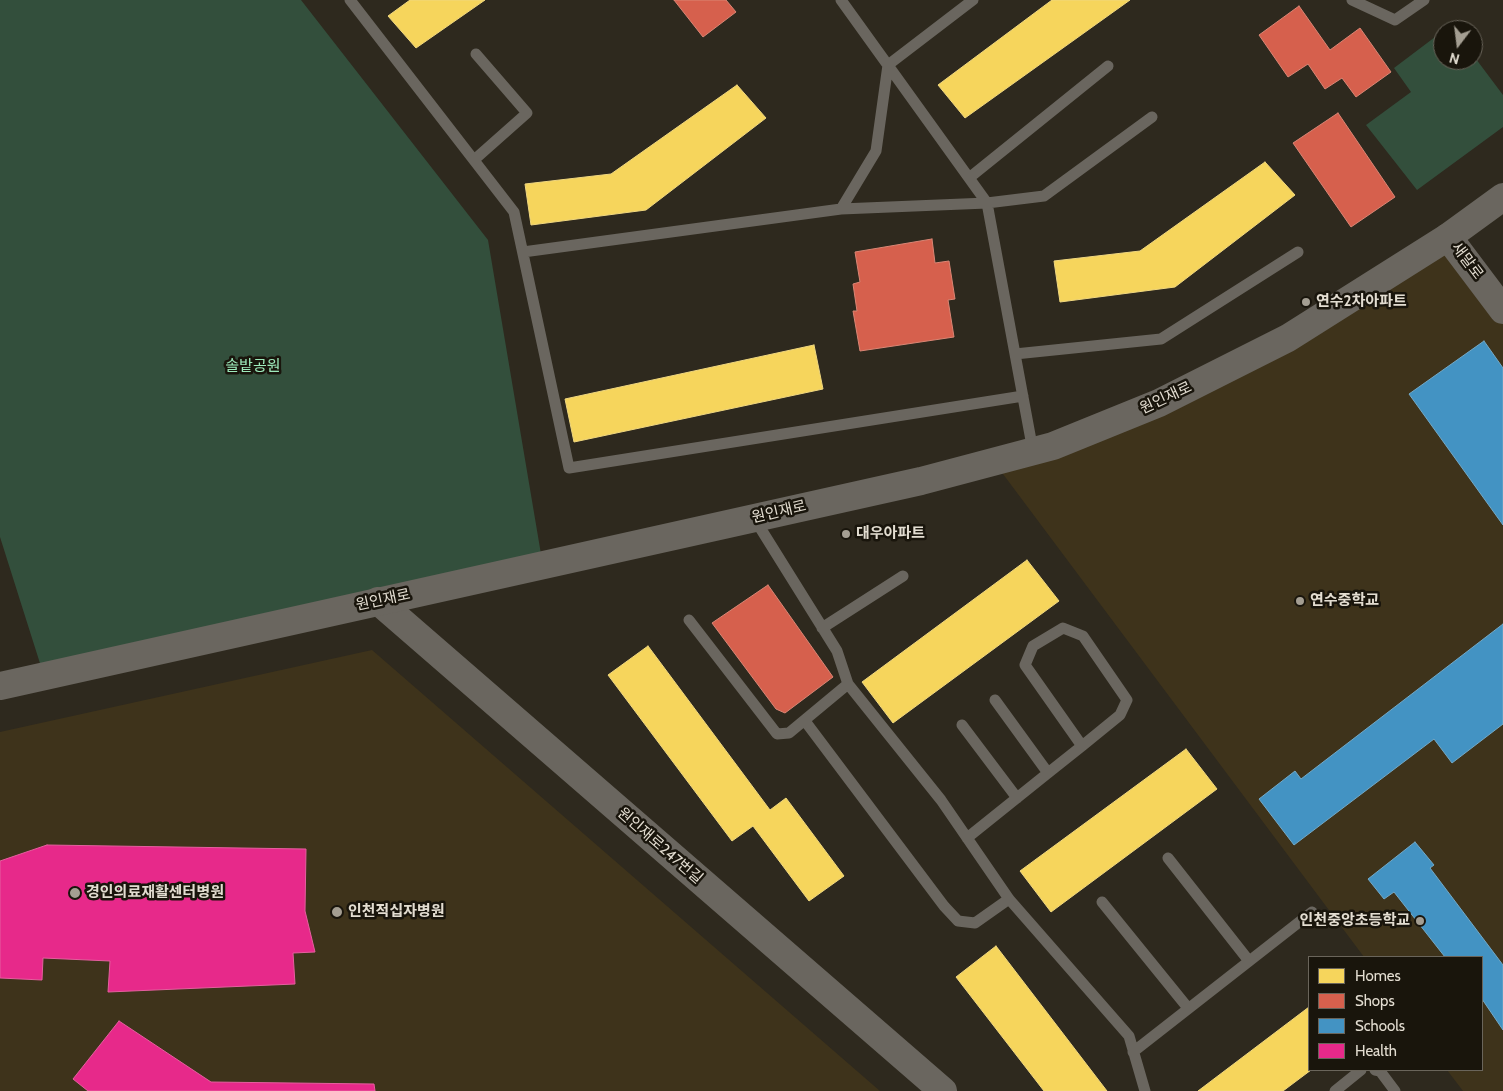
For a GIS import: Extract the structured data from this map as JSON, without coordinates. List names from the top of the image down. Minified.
{"streets":{"main road":["새말로","원인재로","원인재로247번길"]},"crossings":[["새말로","원인재로"],["원인재로","원인재로247번길"]],"parks":["솔밭공원"],"places":["연수2차아파트","대우아파트","연수중학교","경인의료재활센터병원","인천적십자병원","인천중앙초등학교"],"legend":["Homes","Shops","Schools","Health"],"north":"bottom"}
